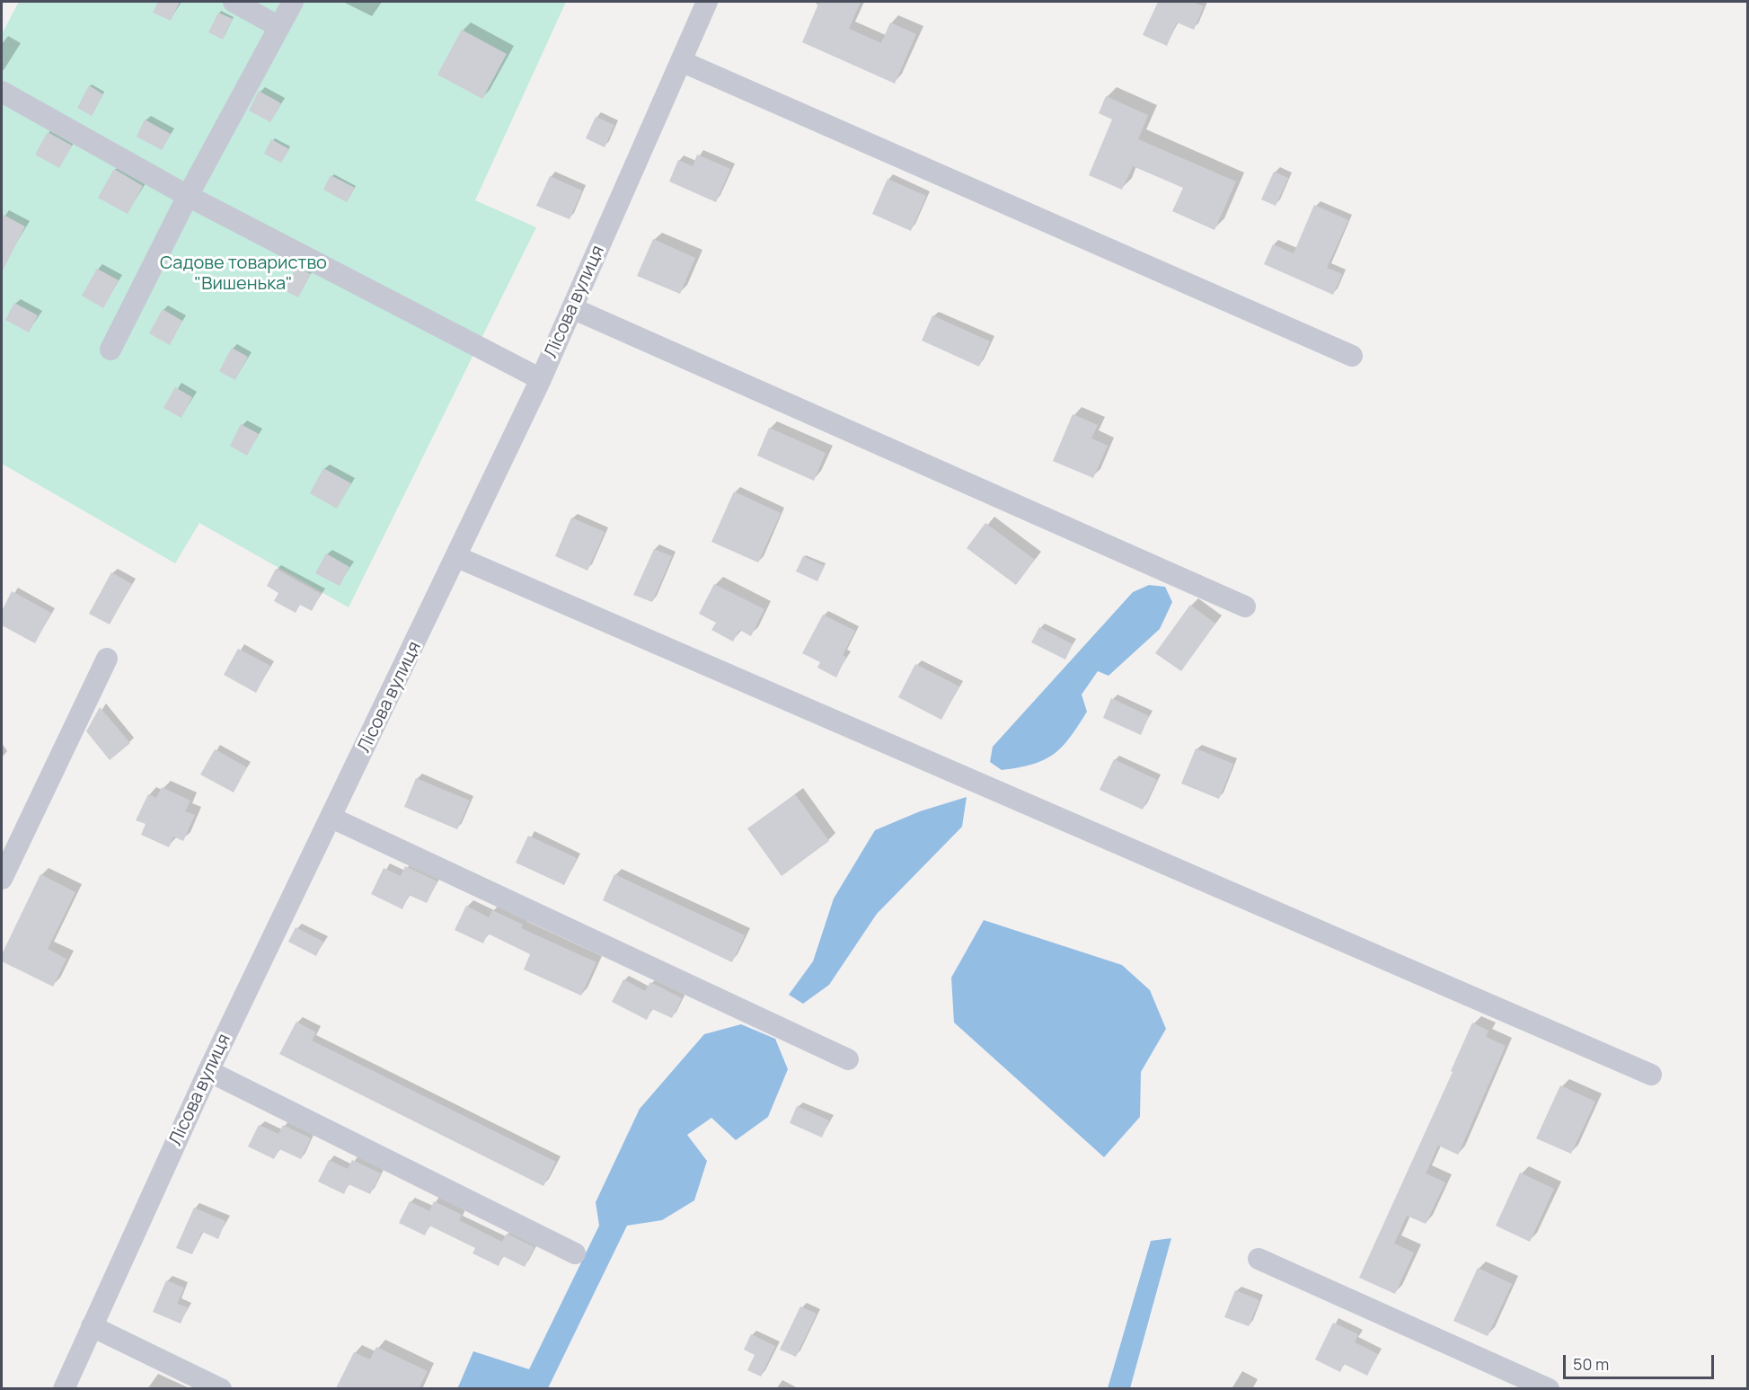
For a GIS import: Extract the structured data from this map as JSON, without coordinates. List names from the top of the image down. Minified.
{"streets":{"street":["Лісова вулиця"]},"parks":["Садове товариство \"Вишенька\""],"scale_bar":"50 m"}
